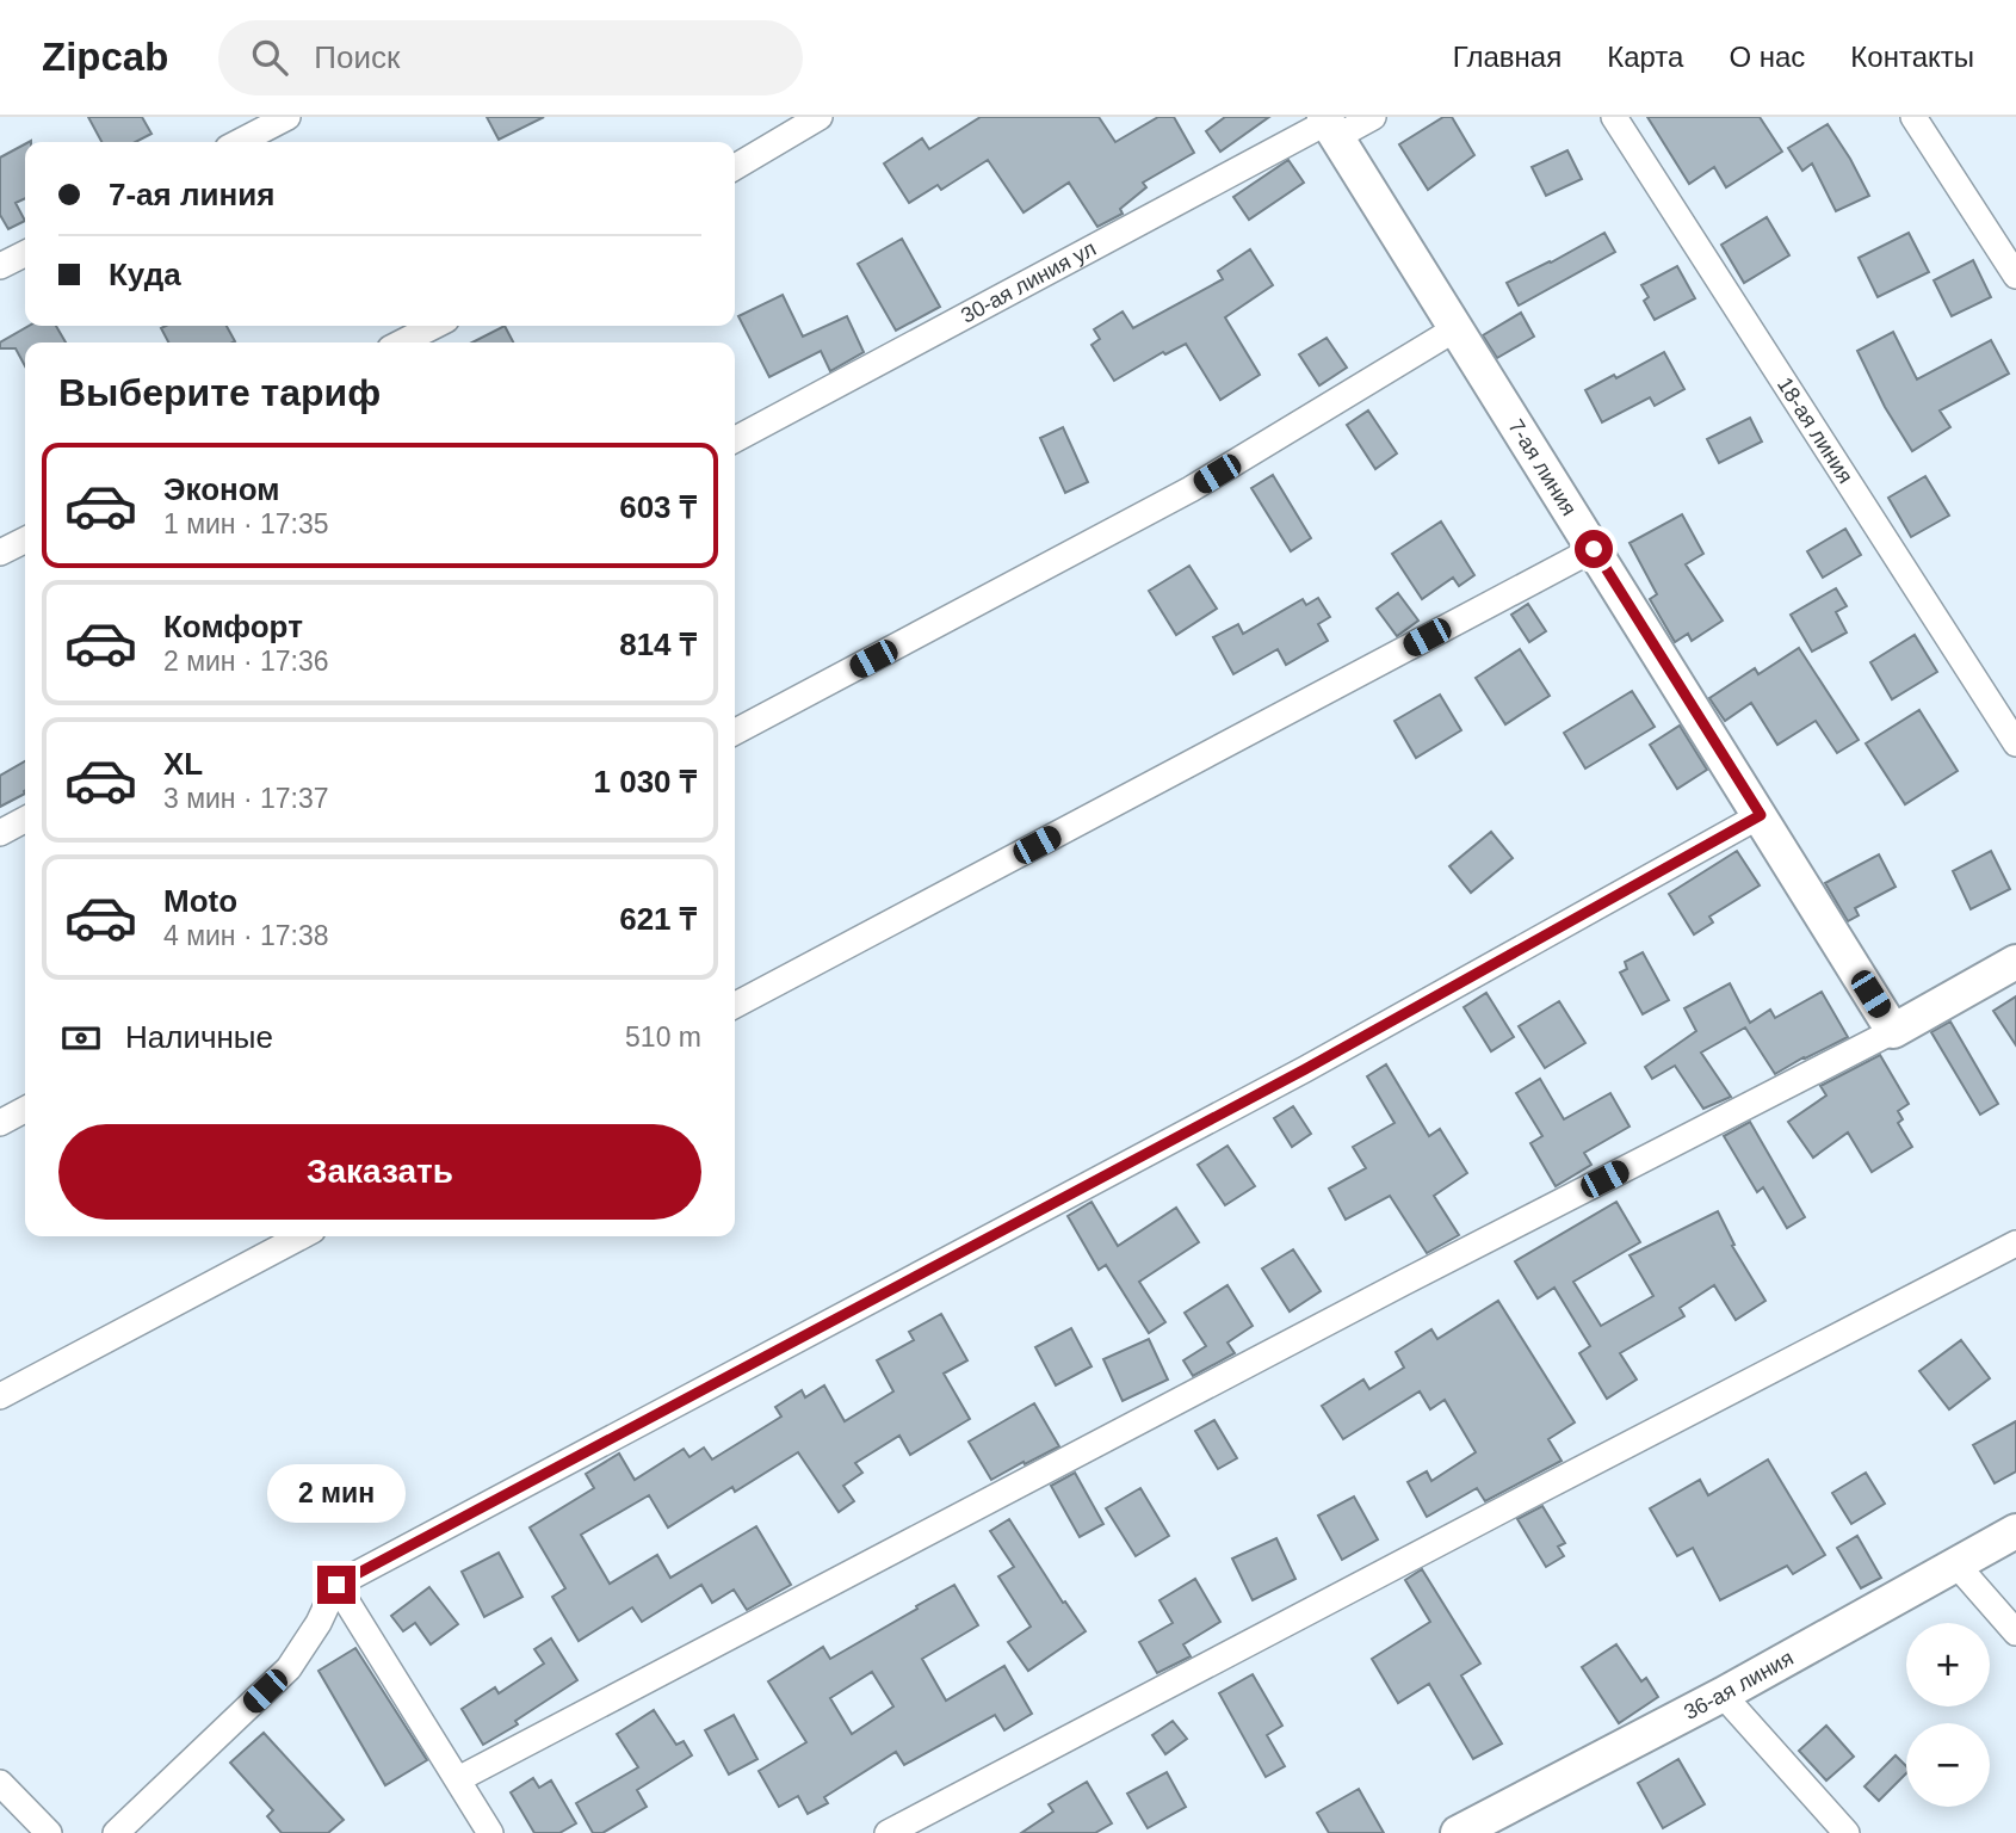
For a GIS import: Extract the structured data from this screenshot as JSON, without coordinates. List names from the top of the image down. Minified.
{"streets":{"street":["30-ая линия ул","18-ая линия","7-ая линия","36-ая линия"]},"crossings":[["30-ая линия ул","7-ая линия"]],"page":{"header":"Zipcab","search":"Поиск","nav":["Главная","Карта","О нас","Контакты"],"banner":["7-ая линия","Куда"],"heading":"Выберите тариф","list":[{"name":"Эконом","note":"1 мин · 17:35","value":"603 ₸"},{"name":"Комфорт","note":"2 мин · 17:36","value":"814 ₸"},{"name":"XL","note":"3 мин · 17:37","value":"1 030 ₸"},{"name":"Moto","note":"4 мин · 17:38","value":"621 ₸"}],"pay":["Наличные","510 m"],"buttons":"Заказать","bubble":"2 мин","map_buttons":["+","−"]}}
